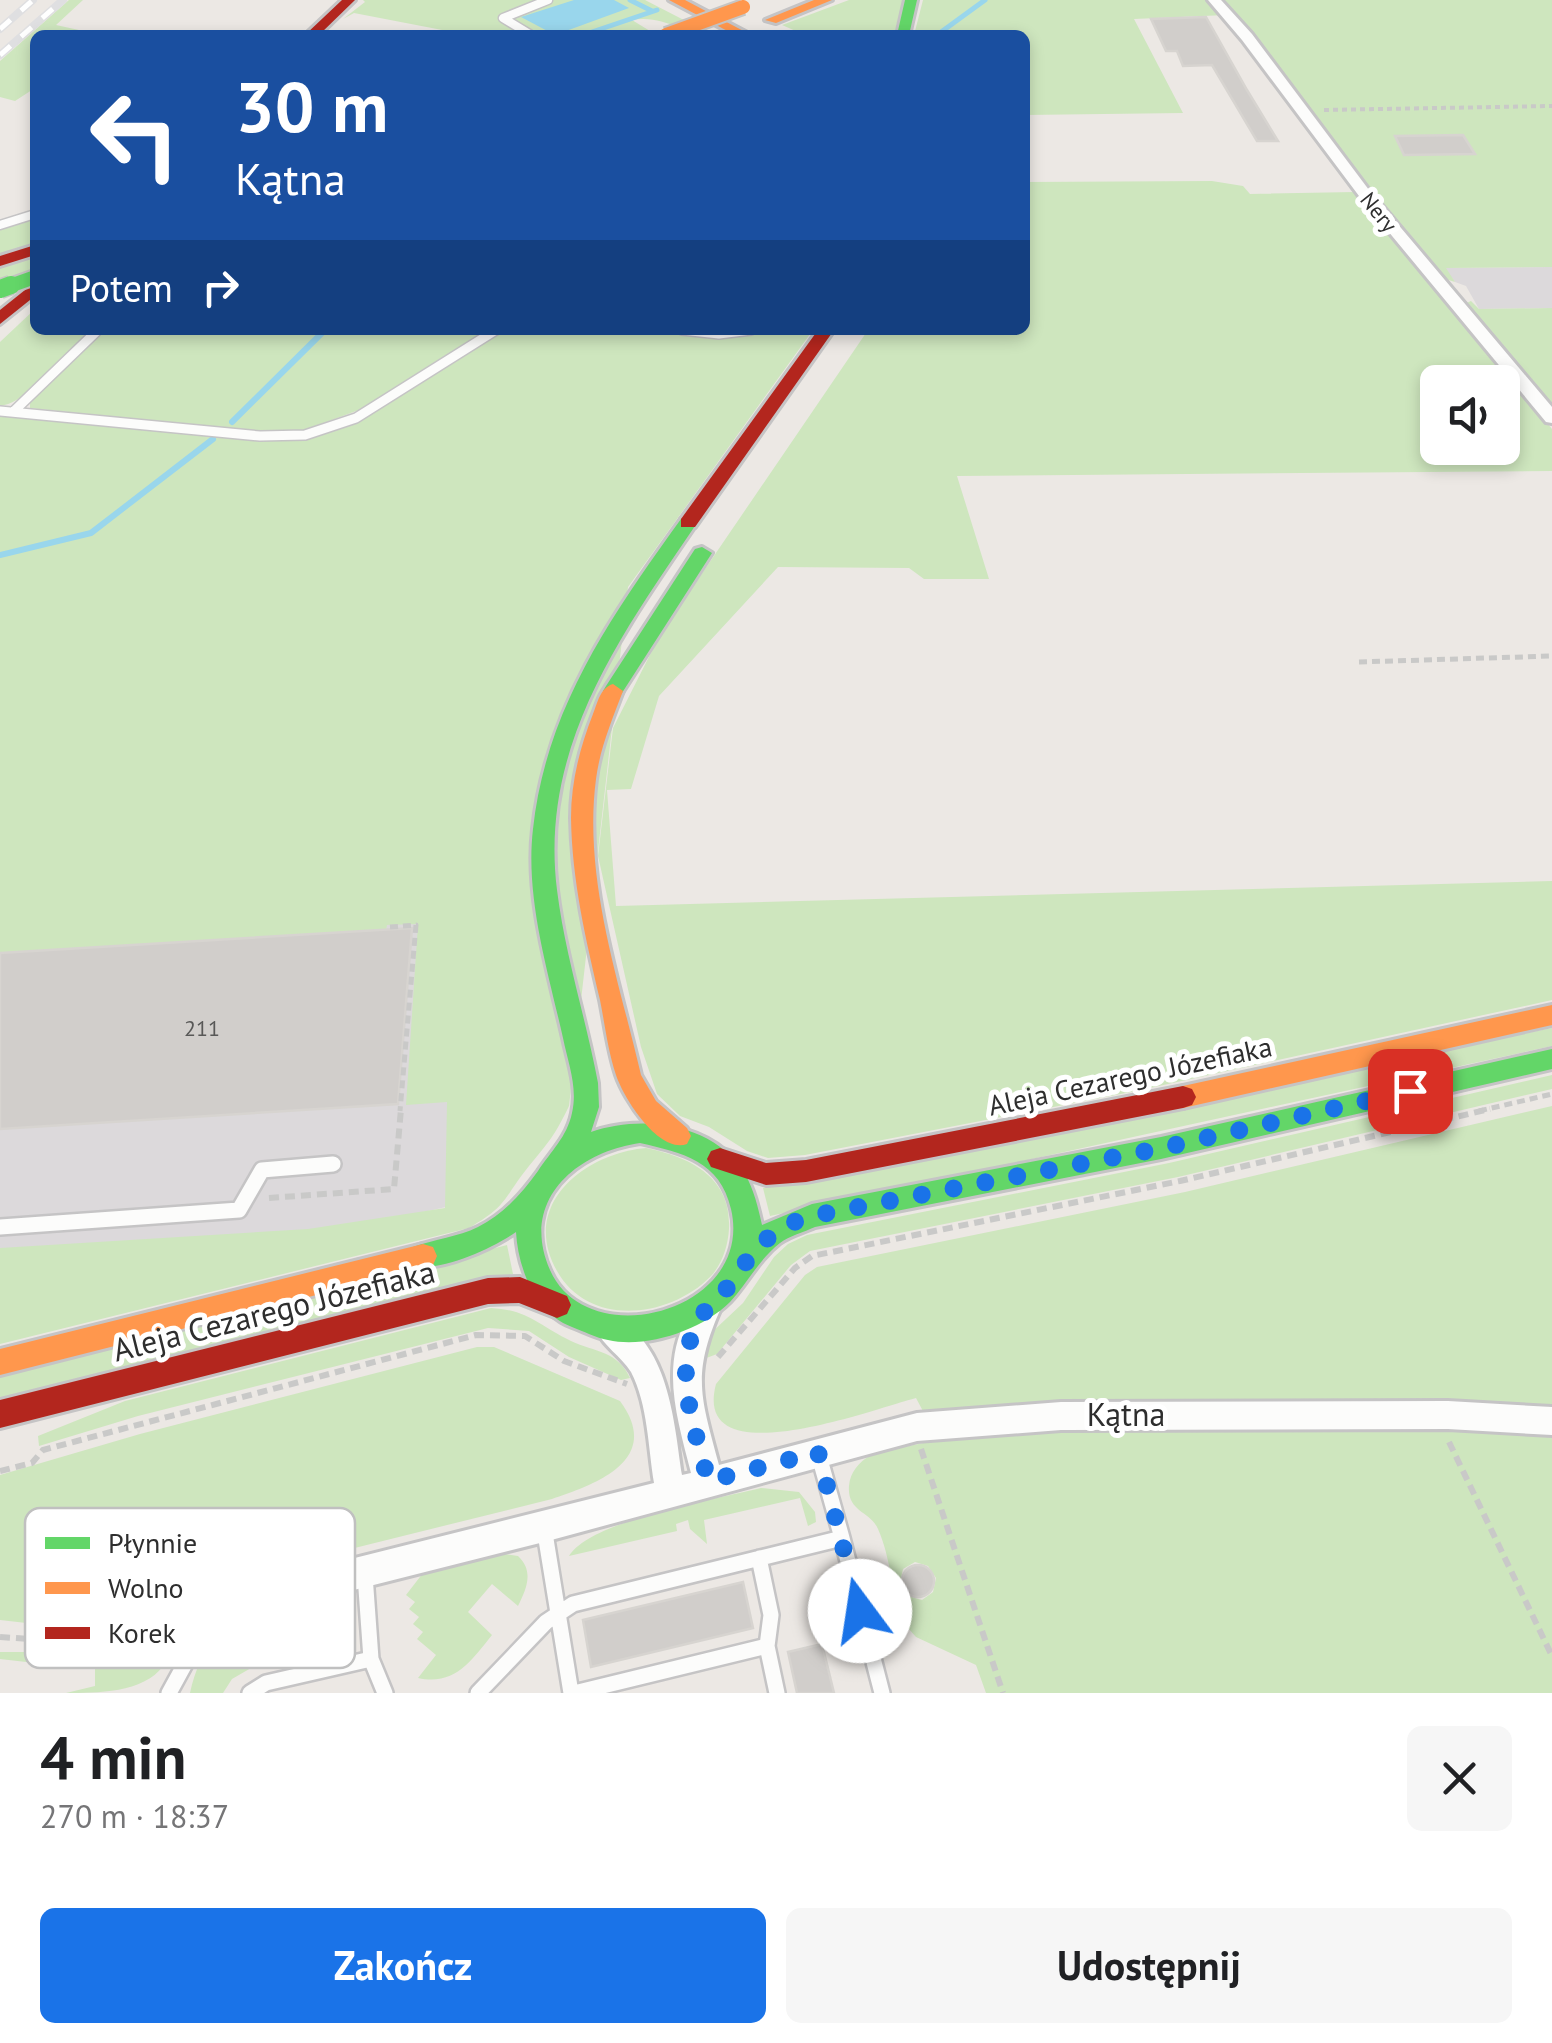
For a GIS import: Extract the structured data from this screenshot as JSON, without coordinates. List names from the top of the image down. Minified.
{"streets":{"main road":["Aleja Cezarego Józefiaka"],"street":["Nery","Kątna"]},"house_numbers":["211"],"legend":["Płynnie","Wolno","Korek"],"page":{"turn":["30 m","Kątna"],"then":"Potem","heading":["4 min","270 m · 18:37"],"buttons":["Zakończ","Udostępnij"]}}
